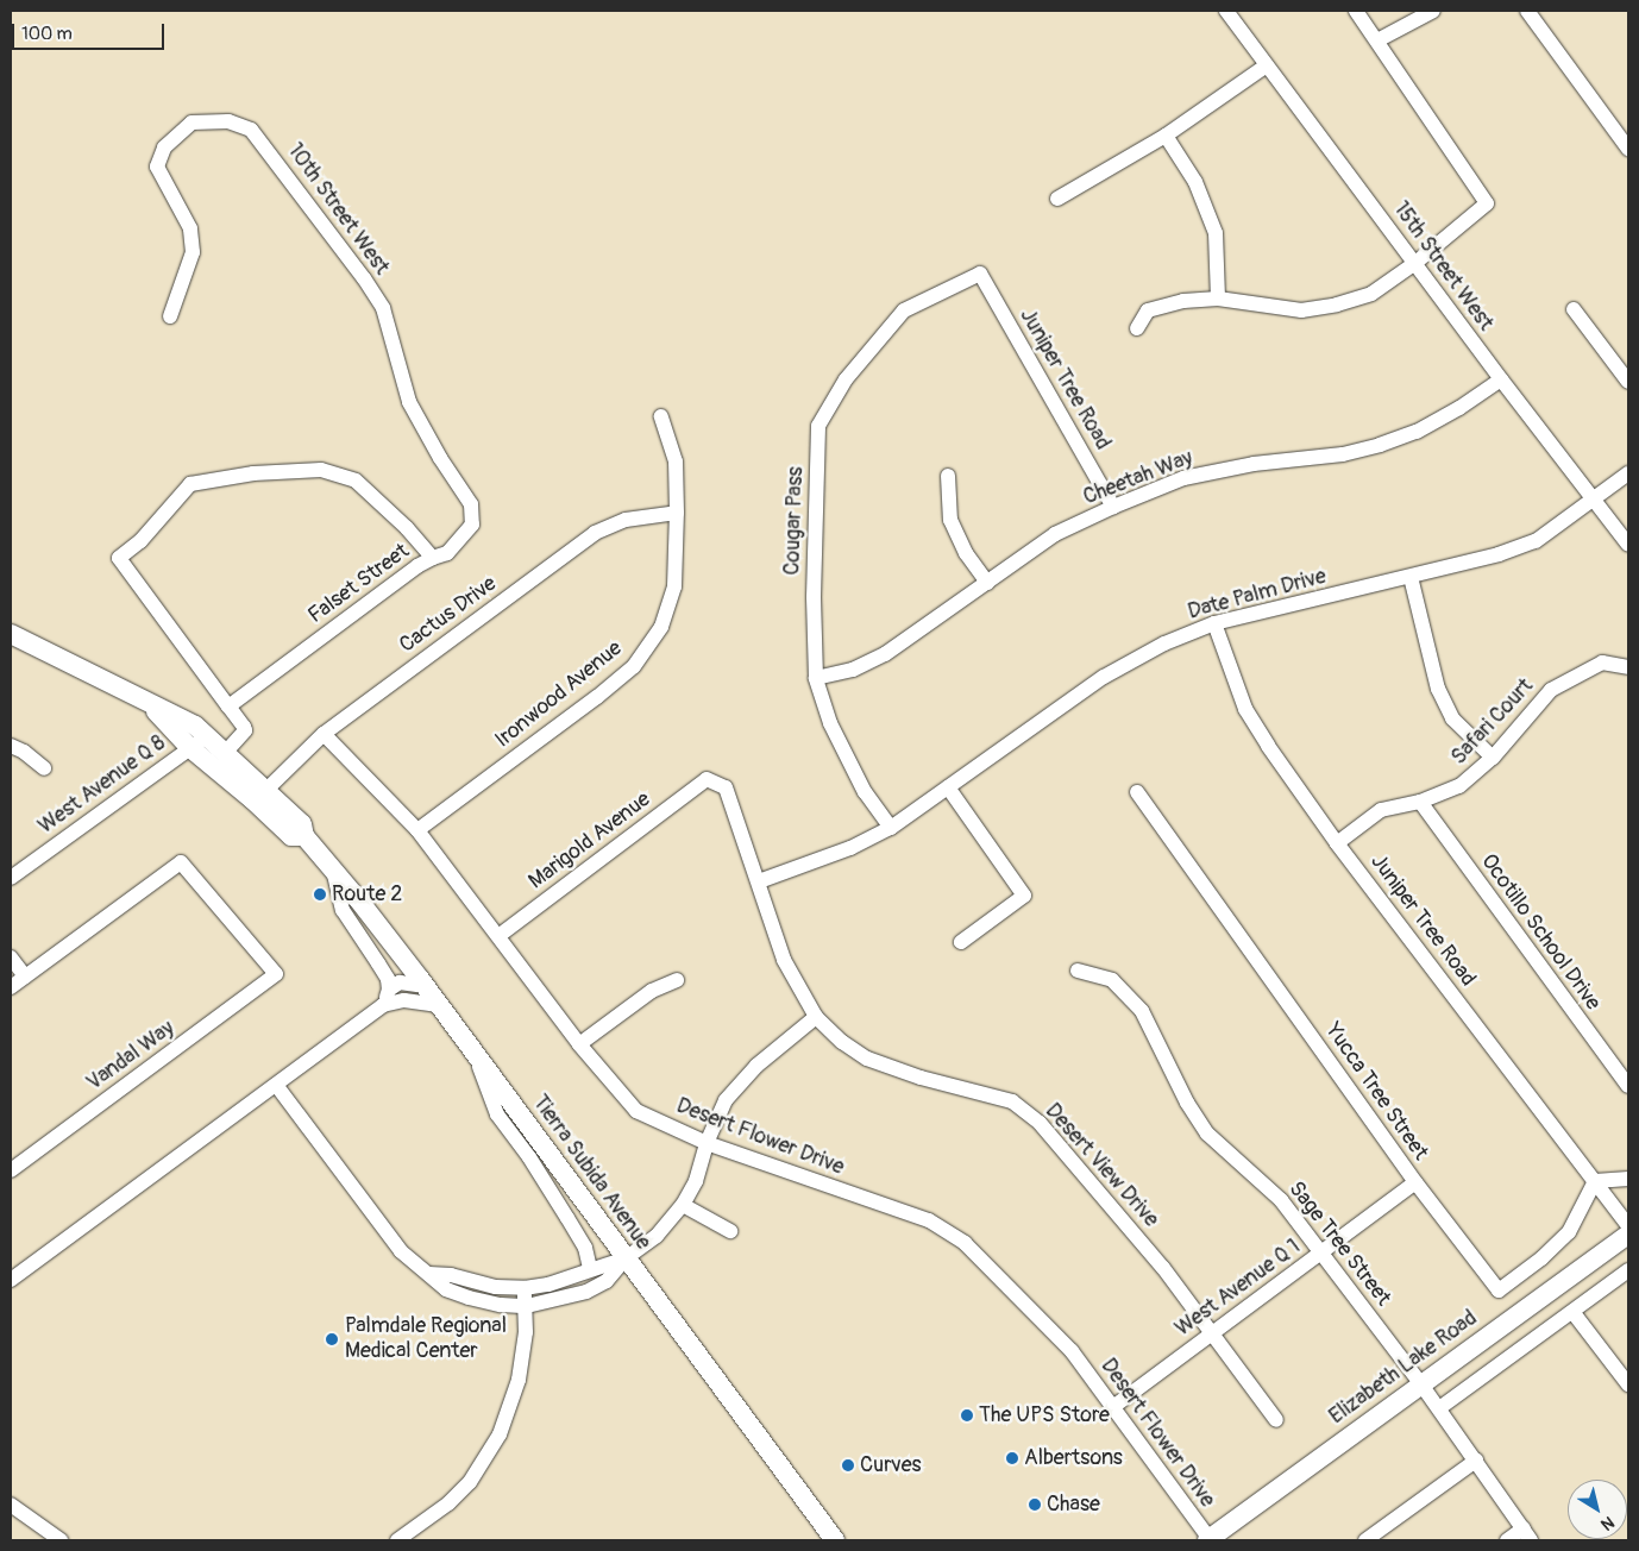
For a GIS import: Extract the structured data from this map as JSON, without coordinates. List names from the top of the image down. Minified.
{"streets":{"main road":["Tierra Subida Avenue","Elizabeth Lake Road"],"street":["10th Street West","15th Street West","Juniper Tree Road","Cheetah Way","Cougar Pass","Falset Street","Date Palm Drive","Cactus Drive","Ironwood Avenue","Safari Court","West Avenue Q 8","Marigold Avenue","Ocotillo School Drive","Vandal Way","Yucca Tree Street","Desert Flower Drive","Desert View Drive","Sage Tree Street","West Avenue Q 1"]},"crossings":[["10th Street West","Falset Street"],["15th Street West","Cheetah Way"],["15th Street West","Date Palm Drive"],["Juniper Tree Road","Cheetah Way"],["Juniper Tree Road","Cougar Pass"],["Juniper Tree Road","Date Palm Drive"],["Juniper Tree Road","Safari Court"],["Juniper Tree Road","Yucca Tree Street"],["Cheetah Way","Cougar Pass"],["Cougar Pass","Date Palm Drive"],["Date Palm Drive","Desert View Drive"],["Cactus Drive","Ironwood Avenue"],["Cactus Drive","Desert Flower Drive"],["Cactus Drive","Tierra Subida Avenue"],["Ironwood Avenue","Desert Flower Drive"],["Safari Court","Ocotillo School Drive"],["West Avenue Q 8","Tierra Subida Avenue"],["Marigold Avenue","Desert Flower Drive"],["Marigold Avenue","Desert View Drive"],["Yucca Tree Street","West Avenue Q 1"],["Desert Flower Drive","West Avenue Q 1"],["Desert Flower Drive","Elizabeth Lake Road"],["Desert View Drive","West Avenue Q 1"],["Sage Tree Street","West Avenue Q 1"],["Sage Tree Street","Elizabeth Lake Road"]],"places":["Route 2","Palmdale Regional Medical Center","The UPS Store","Albertsons","Curves","Chase"],"scale_bar":"100 m","north":"bottom right"}
